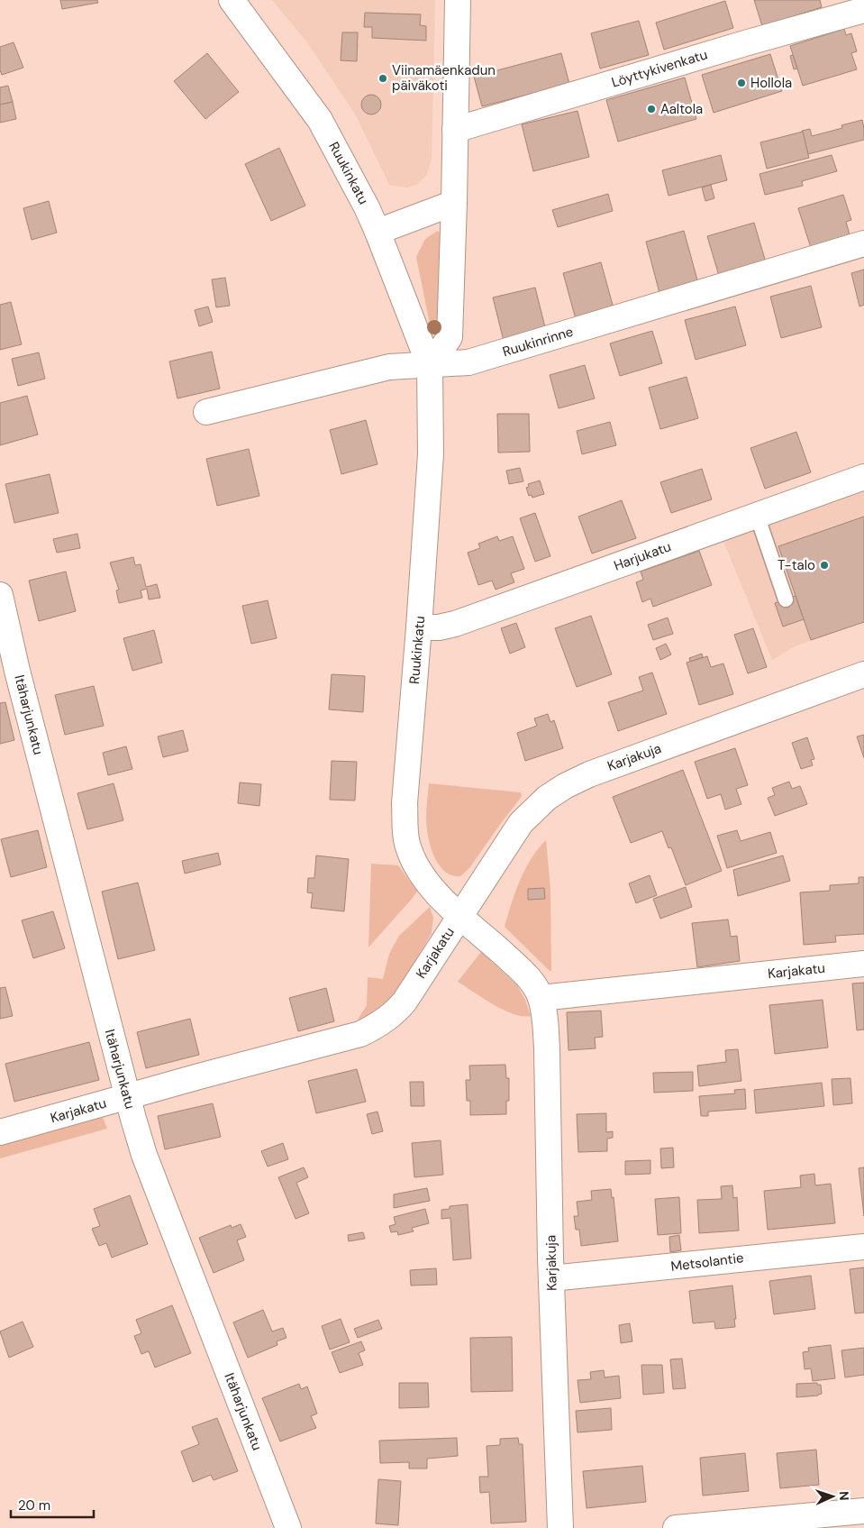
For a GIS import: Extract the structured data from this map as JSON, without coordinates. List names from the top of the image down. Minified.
{"streets":{"street":["Löyttykivenkatu","Ruukinkatu","Ruukinrinne","Harjukatu","Itäharjunkatu","Karjakuja","Karjakatu","Metsolantie"]},"crossings":[["Ruukinkatu","Ruukinrinne"],["Ruukinkatu","Harjukatu"],["Ruukinkatu","Karjakuja"],["Ruukinkatu","Karjakatu"],["Itäharjunkatu","Karjakatu"],["Karjakuja","Karjakatu"],["Karjakuja","Metsolantie"]],"places":["Viinamäenkadun päiväkoti","Hollola","Aaltola","T-talo"],"scale_bar":"20 m","north":"right"}
